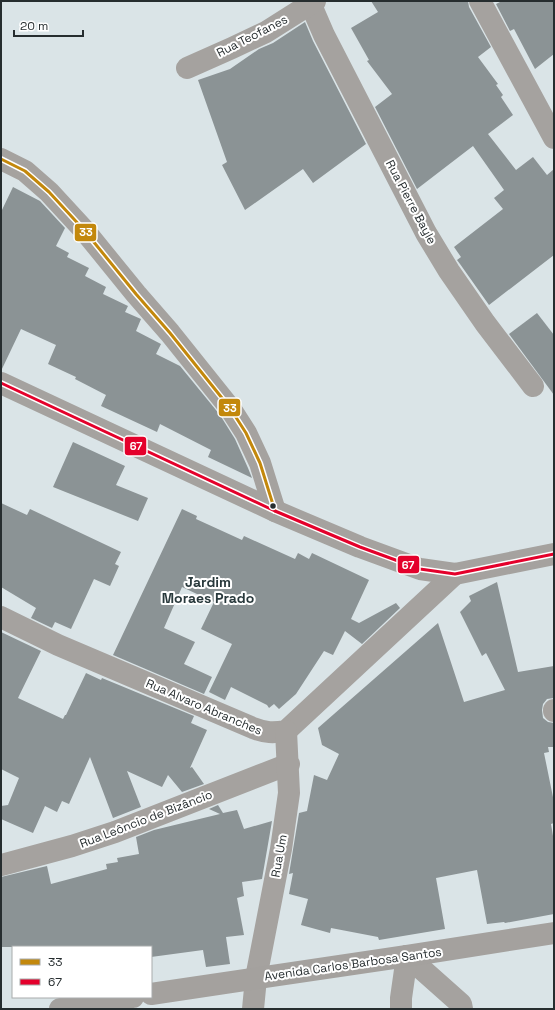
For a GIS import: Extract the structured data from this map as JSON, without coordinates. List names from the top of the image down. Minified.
{"streets":{"main road":["Avenida Carlos Barbosa Santos"],"street":["Rua Teofanes","Rua Pierre Bayle","Rua Alvaro Abranches","Rua Leôncio de Bizâncio","Rua Um"]},"crossings":[["Rua Teofanes","Rua Pierre Bayle"],["Rua Alvaro Abranches","Rua Um"],["Rua Leôncio de Bizâncio","Rua Um"],["Rua Um","Avenida Carlos Barbosa Santos"]],"districts":["Jardim Moraes Prado"],"lines":["transit line 33","transit line 67"],"legend":["33","67"],"scale_bar":"20 m"}
